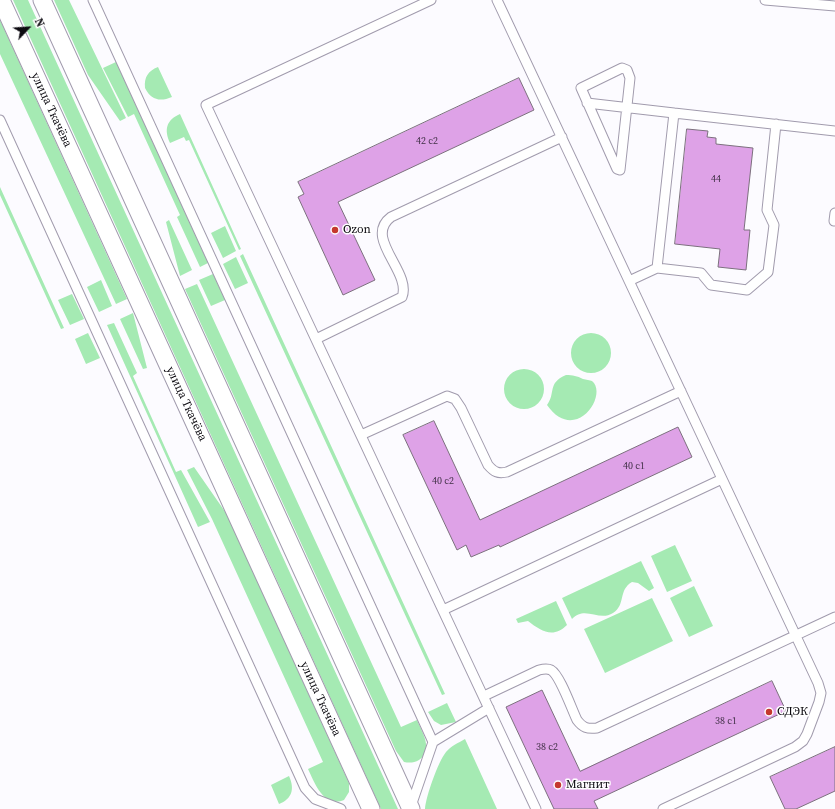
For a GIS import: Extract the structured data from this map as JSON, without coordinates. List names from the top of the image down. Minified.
{"streets":{"street":["улица Ткачёва"]},"places":["Ozon","СДЭК","Магнит"],"house_numbers":["42 с2","44","40 с1","40 с2","38 с1","38 с2"],"north":"top right"}
